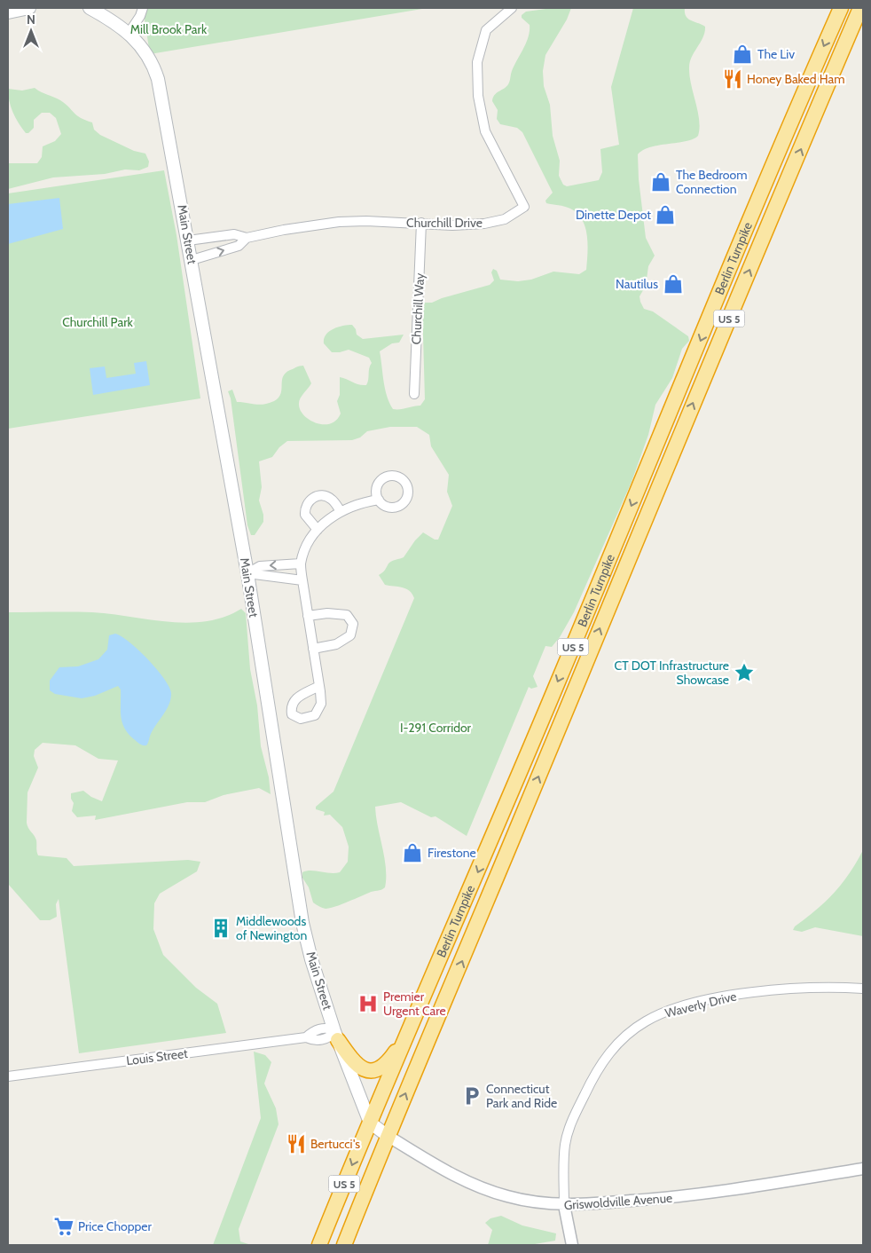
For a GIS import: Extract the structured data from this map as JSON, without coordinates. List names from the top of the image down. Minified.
{"streets":{"highway":["Berlin Turnpike","US 5"],"main road":["Main Street"],"street":["Churchill Drive","Churchill Way","Waverly Drive","Louis Street","Griswoldville Avenue"]},"crossings":[["Churchill Drive","Main Street"],["Churchill Drive","Churchill Way"],["Main Street","Berlin Turnpike"],["Main Street","Louis Street"],["Berlin Turnpike","Griswoldville Avenue"],["Waverly Drive","Griswoldville Avenue"]],"parks":["Mill Brook Park","Churchill Park","I-291 Corridor"],"places":{"shop":["The Liv","The Bedroom Connection","Dinette Depot","Nautilus","Firestone"],"restaurant":["Honey Baked Ham","Bertucci's"],"place":["CT DOT Infrastructure Showcase"],"building":["Middlewoods of Newington"],"hospital":["Premier Urgent Care"],"parking":["Connecticut Park and Ride"],"supermarket":["Price Chopper"]},"north":"top"}
